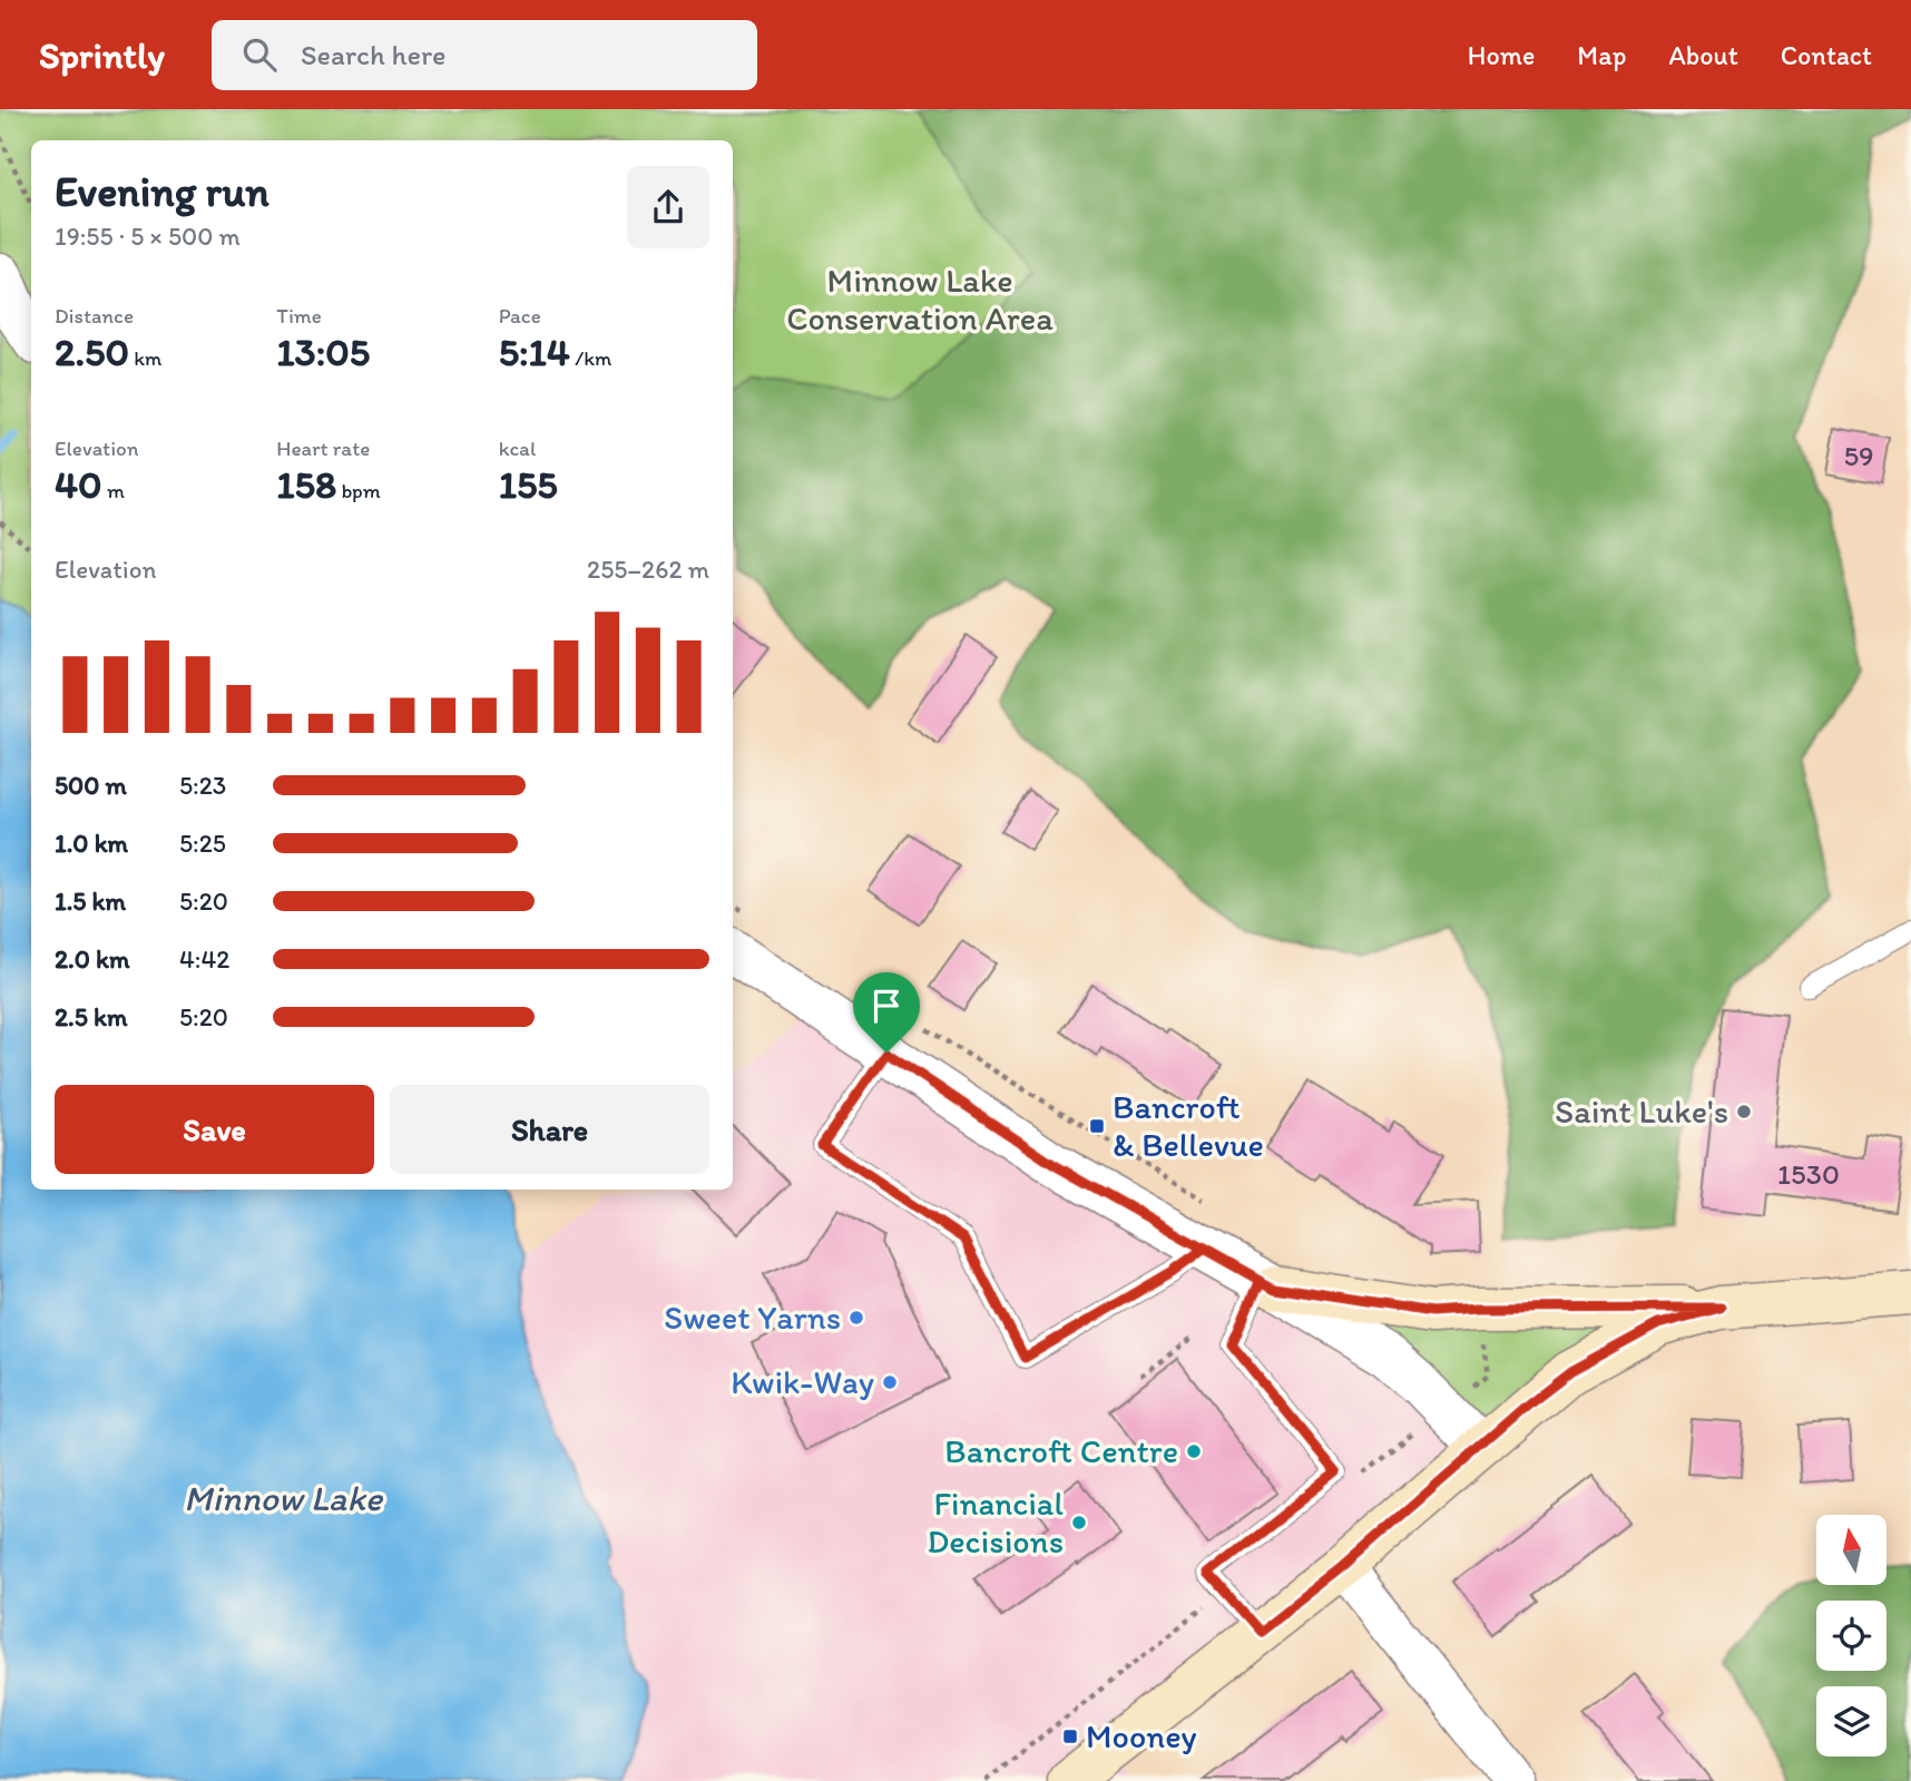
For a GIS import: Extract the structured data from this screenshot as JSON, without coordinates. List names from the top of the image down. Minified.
{"water":["Minnow Lake"],"parks":["Minnow Lake Conservation Area"],"places":{"other":["Saint Luke's","Sweet Yarns","Kwik-Way","Bancroft Centre","Financial Decisions"],"transit":["Bancroft & Bellevue","Mooney"]},"house_numbers":["59","1530"],"north":"top","page":{"header":"Sprintly","search":"Search here","nav":["Home","Map","About","Contact"],"heading":["Evening run","19:55 · 5 × 500 m"],"stats":[["Distance","2.50 km"],["Time","13:05"],["Pace","5:14 /km"],["Elevation","40 m"],["Heart rate","158 bpm"],["kcal","155"]],"chart":["Elevation","255–262 m"],"list":[{"name":"500 m","note":"5:23"},{"name":"1.0 km","note":"5:25"},{"name":"1.5 km","note":"5:20"},{"name":"2.0 km","note":"4:42"},{"name":"2.5 km","note":"5:20"}],"buttons":["Save","Share"]}}
